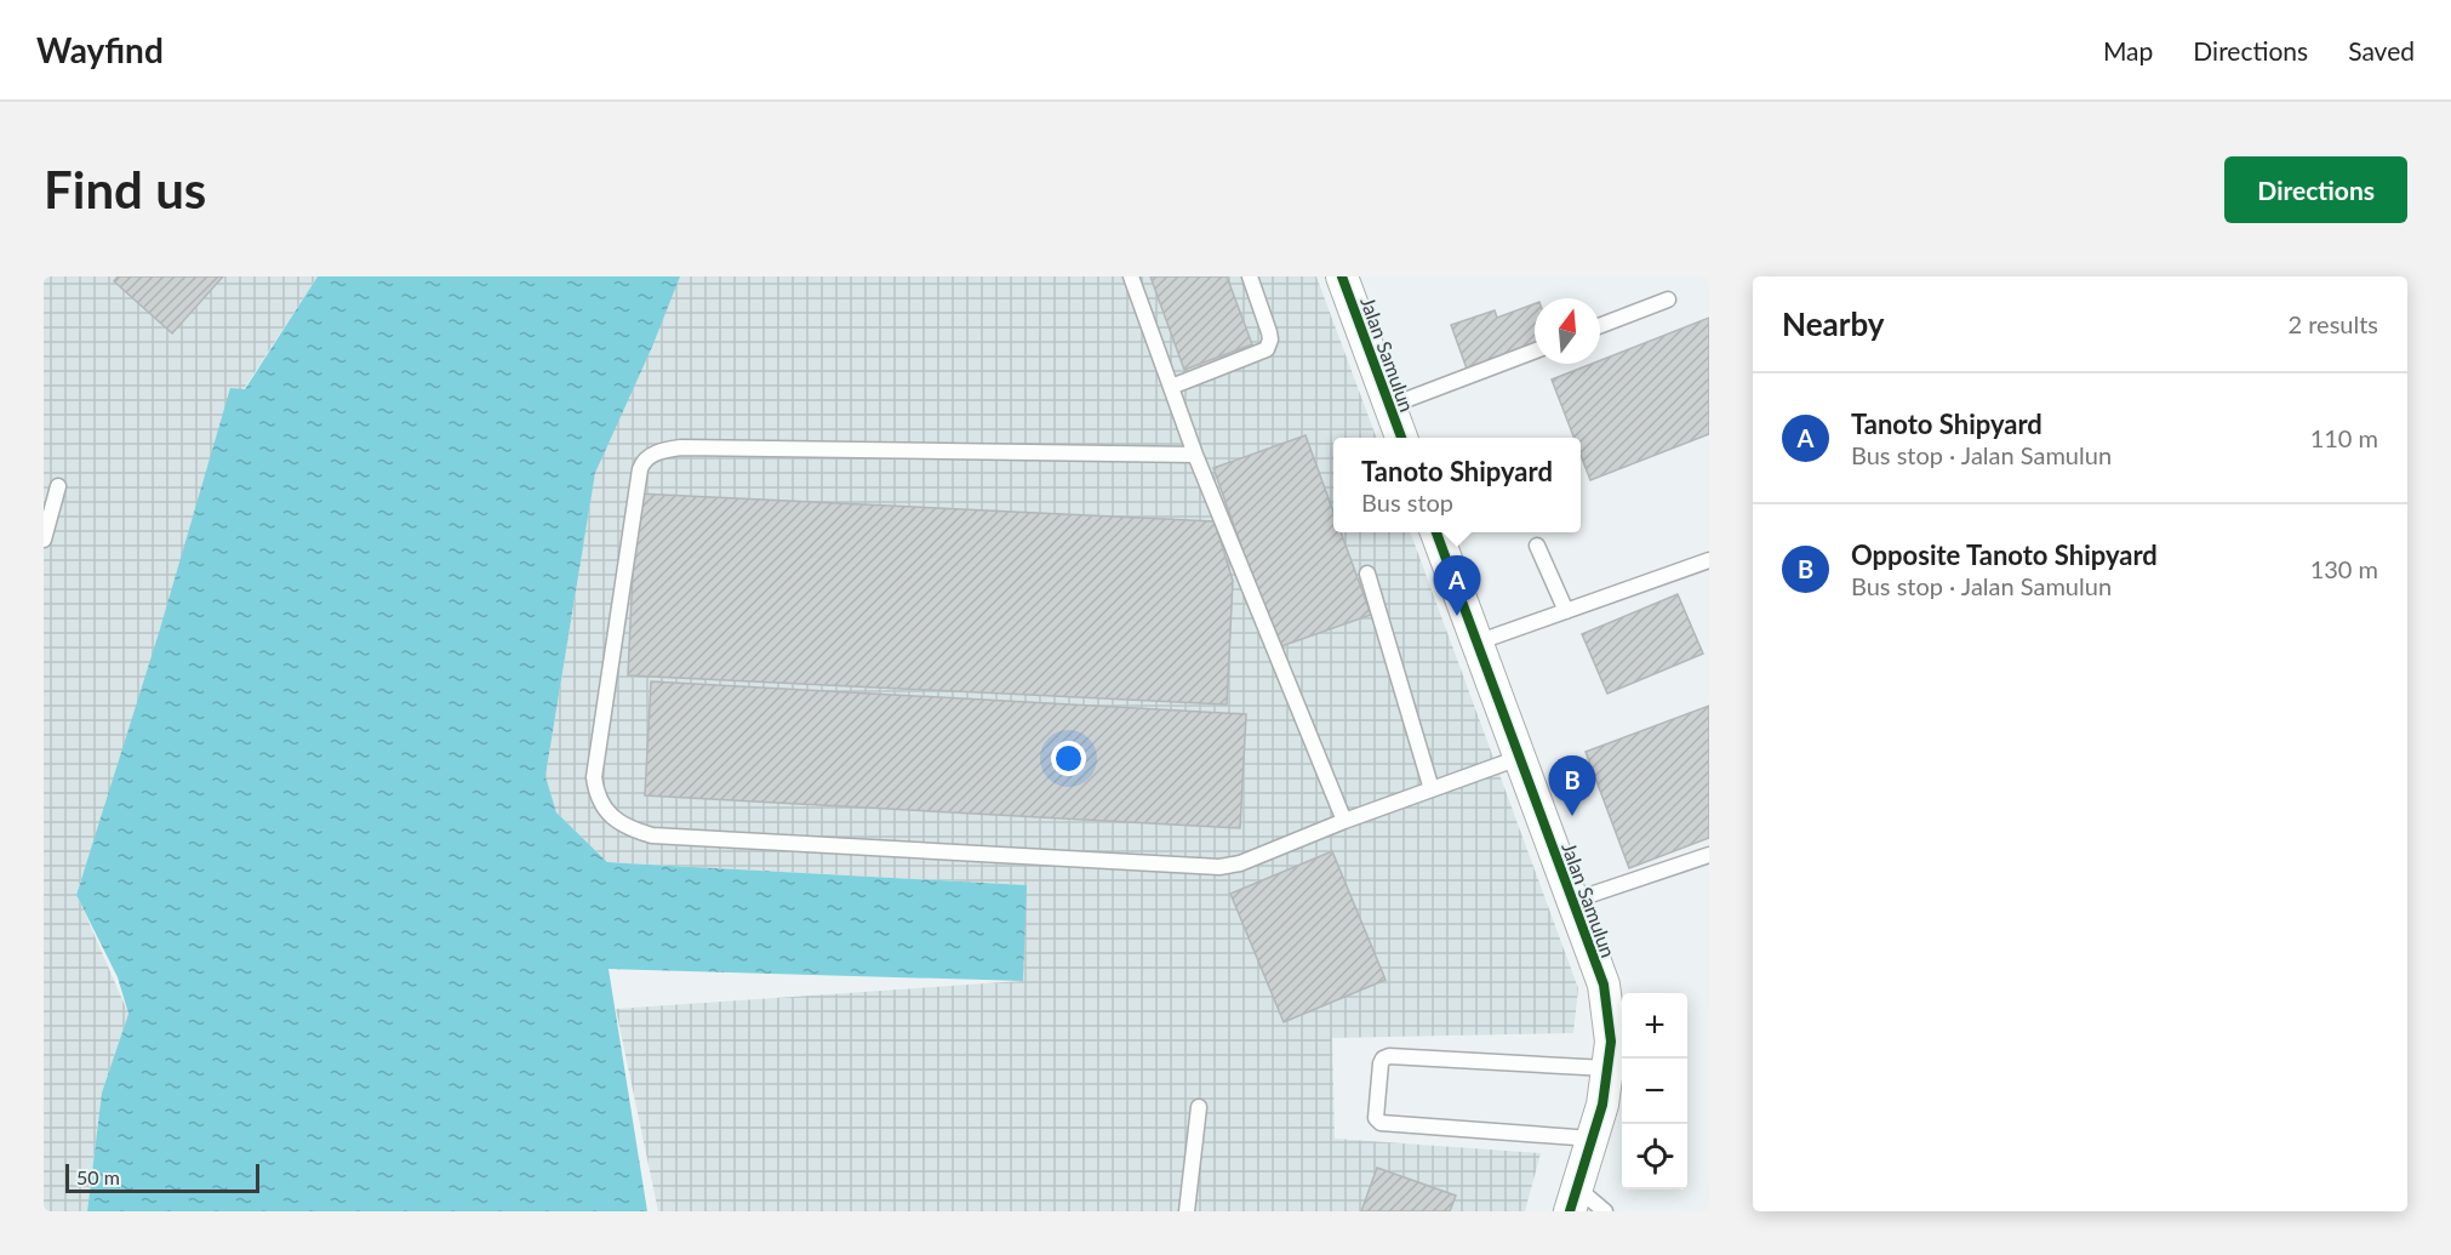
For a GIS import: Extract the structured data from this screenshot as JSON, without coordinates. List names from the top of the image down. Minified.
{"streets":{"street":["Jalan Samulun"]},"scale_bar":"50 m","north":"top","page":{"header":"Wayfind","nav":["Map","Directions","Saved"],"buttons":"Directions","title":"Find us","heading":["Nearby","2 results"],"list":[{"mark":"A","name":"Tanoto Shipyard","note":"Bus stop · Jalan Samulun","value":"110 m"},{"mark":"B","name":"Opposite Tanoto Shipyard","note":"Bus stop · Jalan Samulun","value":"130 m"}],"popup":["Tanoto Shipyard","Bus stop"],"pins":["A","B"],"map_buttons":["+","−"],"scale":"50 m"}}
